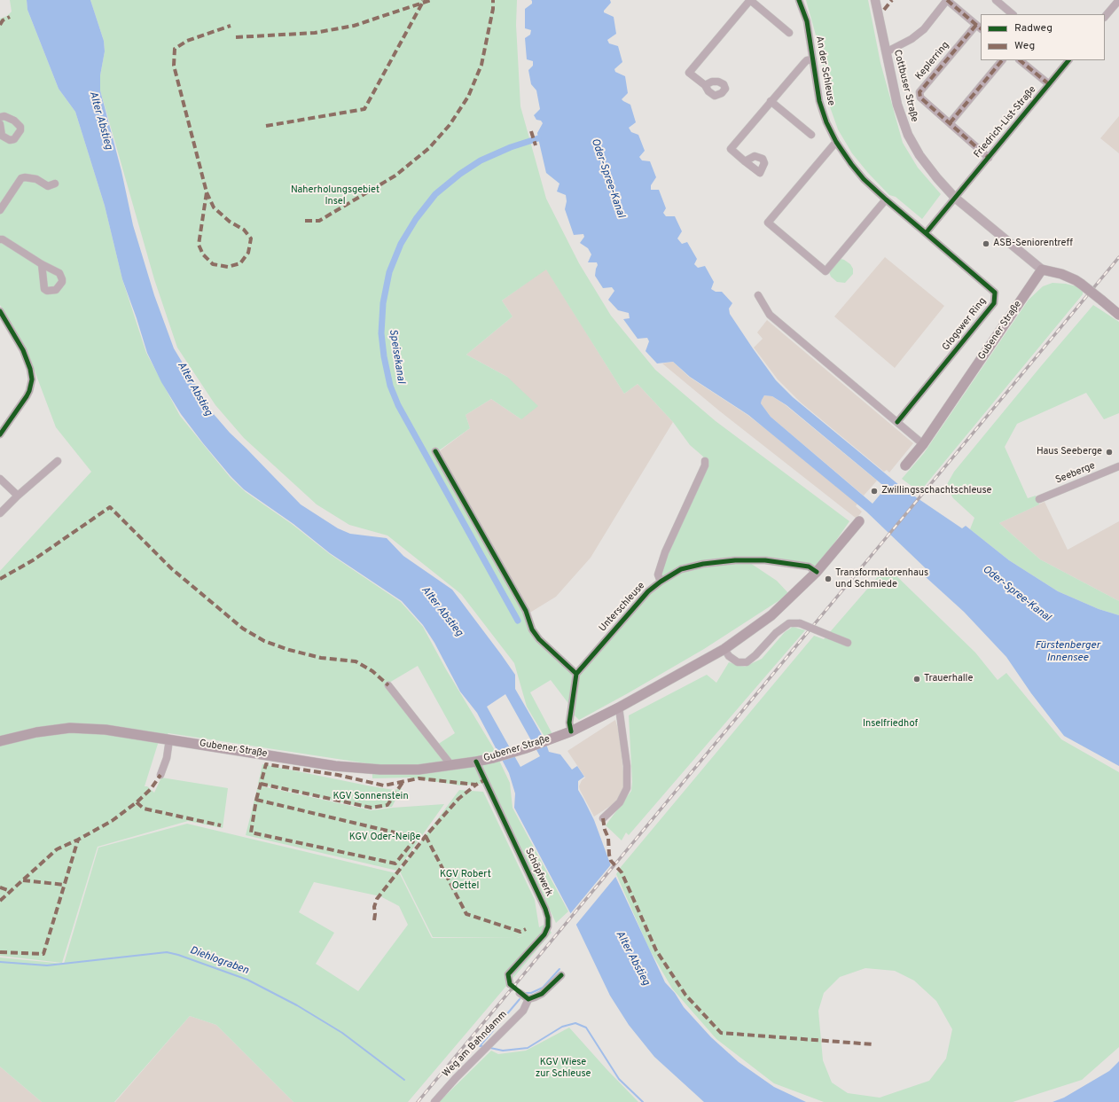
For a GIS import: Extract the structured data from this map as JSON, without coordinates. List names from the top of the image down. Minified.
{"streets":{"main road":["Gubener Straße"],"street":["Keplerring","An der Schleuse","Cottbuser Straße","Friedrich-List-Straße","Glogower Ring","Seeberge","Unterschleuse","Schöpfwerk","Weg am Bahndamm"]},"crossings":[["Keplerring","Cottbuser Straße"],["Keplerring","Friedrich-List-Straße"],["An der Schleuse","Glogower Ring"],["Cottbuser Straße","Friedrich-List-Straße"],["Cottbuser Straße","Gubener Straße"],["Gubener Straße","Unterschleuse"],["Gubener Straße","Schöpfwerk"]],"water":["Alter Abstieg","Oder-Spree-Kanal","Speisekanal","Fürstenberger Innensee","Diehlograben"],"parks":["Naherholungsgebiet Insel","Inselfriedhof","KGV Sonnenstein","KGV Oder-Neiße","KGV Robert Oettel","KGV Wiese zur Schleuse"],"places":["ASB-Seniorentreff","Haus Seeberge","Zwillingsschachtschleuse","Transformatorenhaus und Schmiede","Trauerhalle"],"legend":["Radweg","Weg"]}
